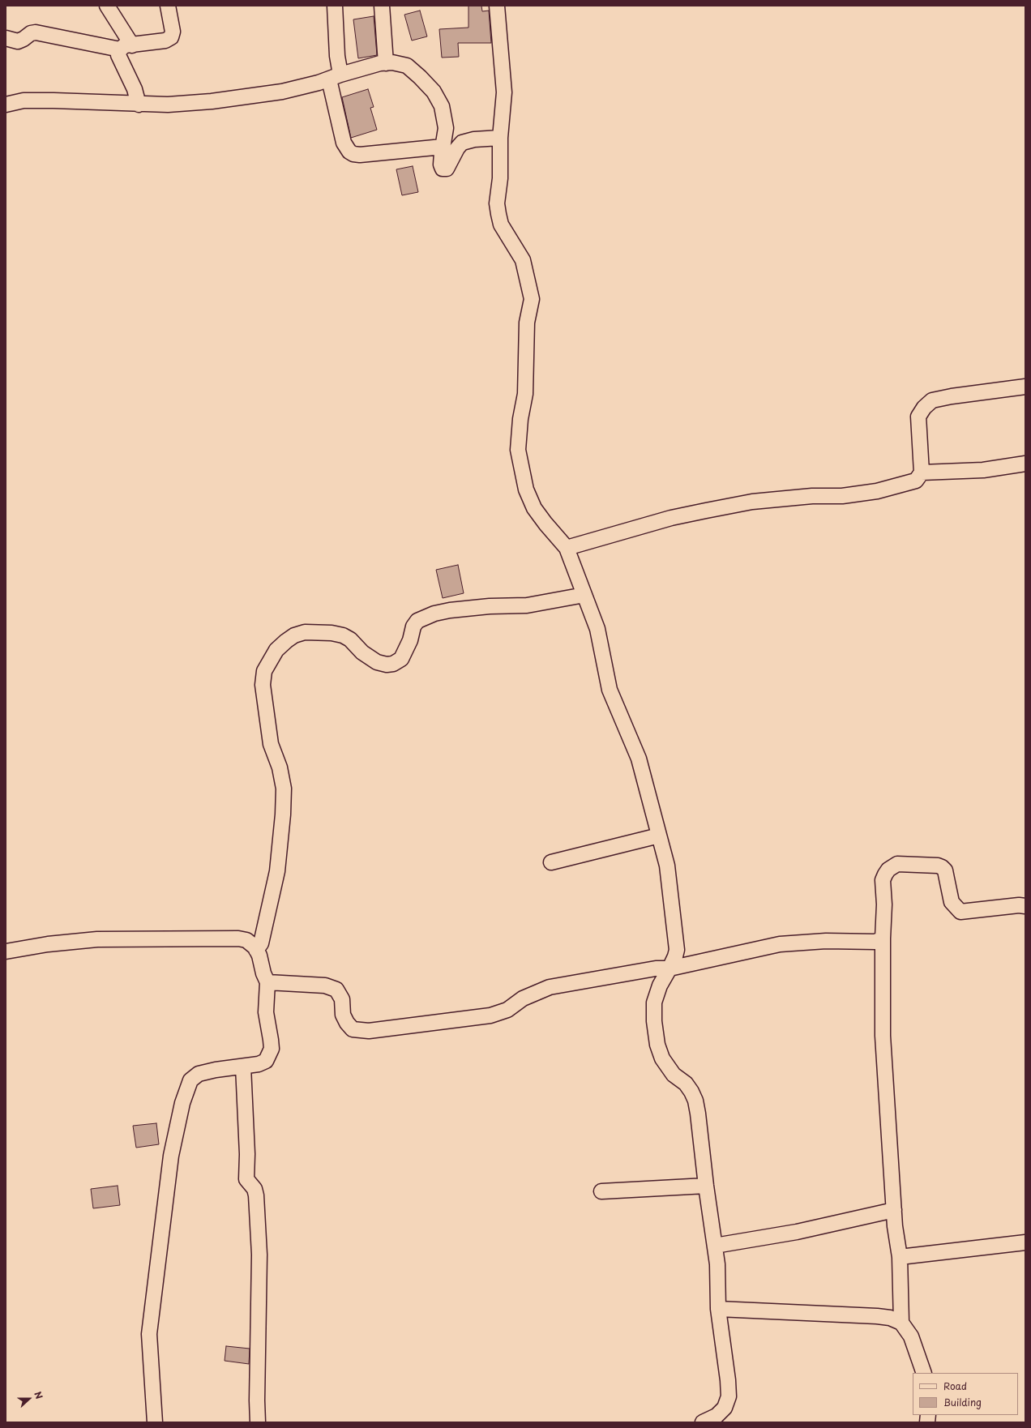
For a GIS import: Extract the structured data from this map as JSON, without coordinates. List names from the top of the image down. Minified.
{"legend":["Road","Building"],"north":"right"}
